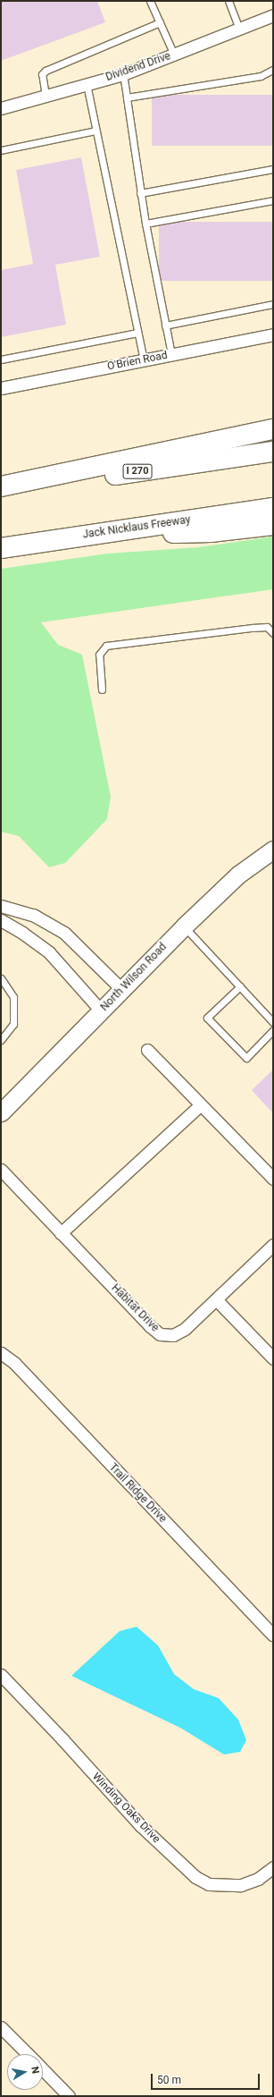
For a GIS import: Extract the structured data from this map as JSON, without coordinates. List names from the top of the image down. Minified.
{"streets":{"highway":["I 270","Jack Nicklaus Freeway"],"main road":["North Wilson Road"],"street":["Dividend Drive","O'Brien Road","Habitat Drive","Trail Ridge Drive","Winding Oaks Drive"]},"scale_bar":"50 m","north":"right"}
